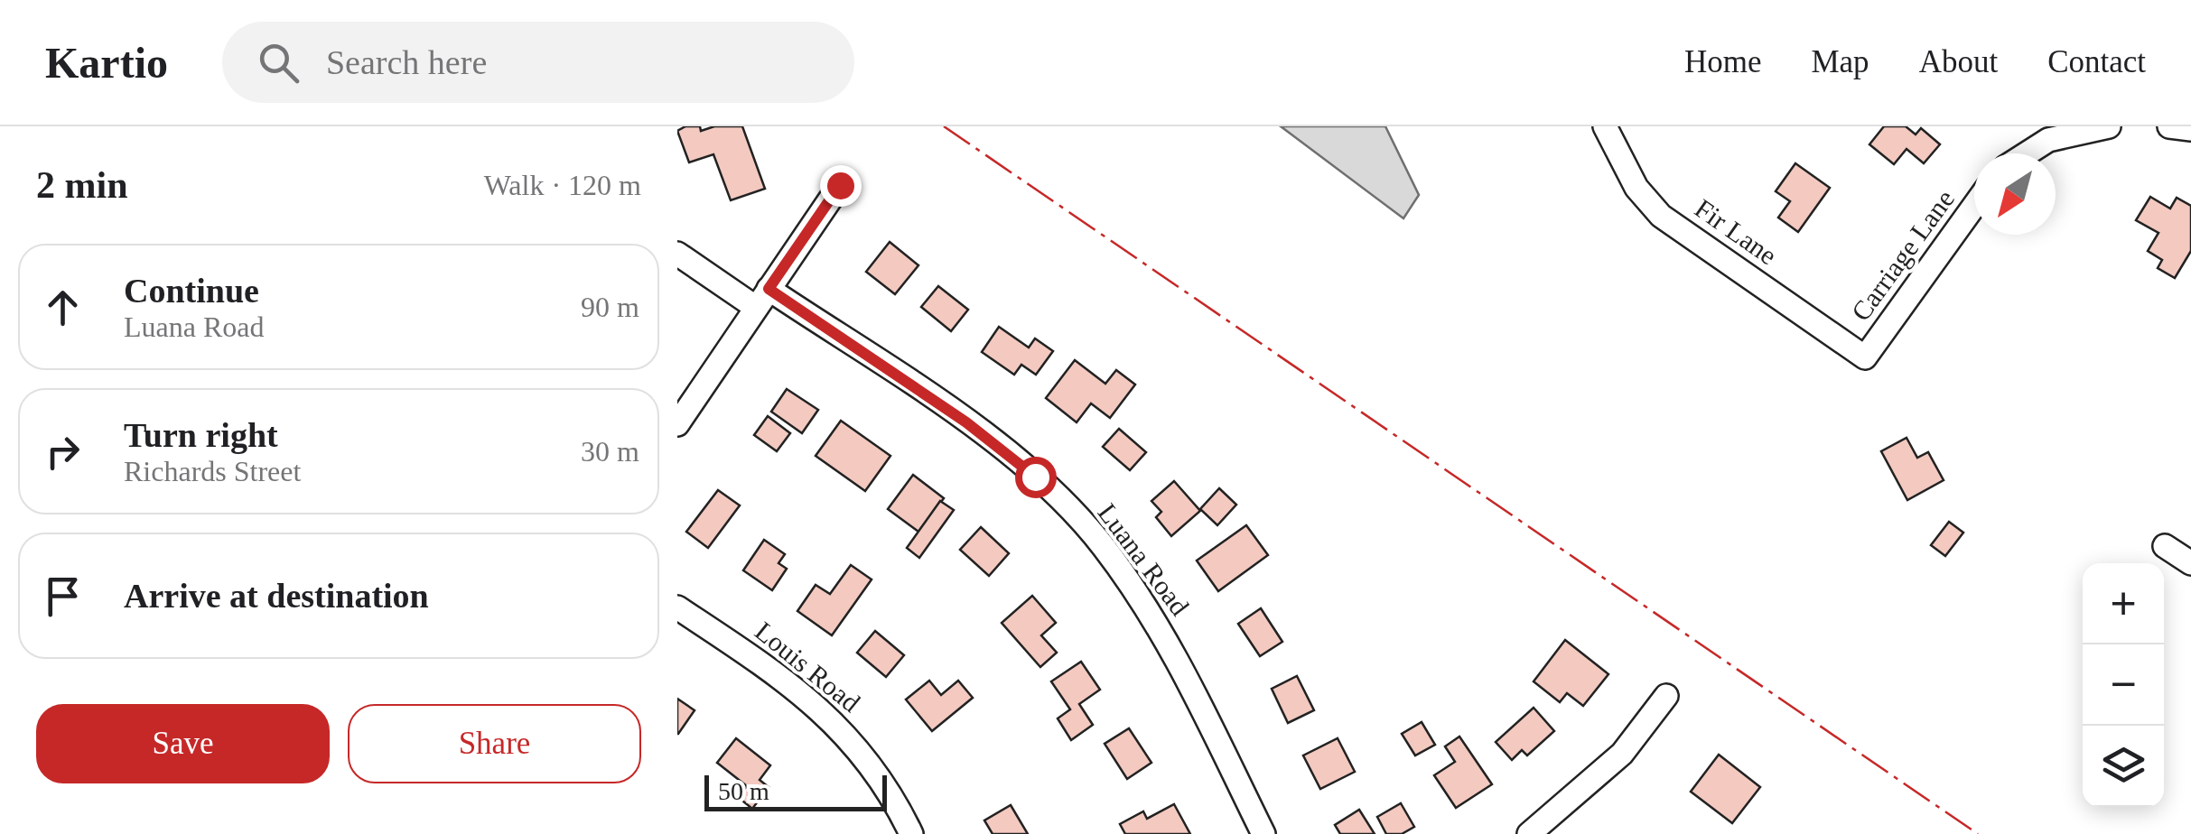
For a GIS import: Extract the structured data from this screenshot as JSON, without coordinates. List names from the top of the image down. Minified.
{"streets":{"street":["Fir Lane","Carriage Lane","Luana Road","Louis Road"]},"crossings":[["Fir Lane","Carriage Lane"]],"scale_bar":"50 m","north":"bottom left","page":{"header":"Kartio","search":"Search here","nav":["Home","Map","About","Contact"],"heading":["2 min","Walk · 120 m"],"list":[["Continue","Luana Road","90 m"],["Turn right","Richards Street","30 m"],"Arrive at destination"],"map_buttons":["+","−"],"buttons":["Save","Share"],"scale":"50 m"}}
